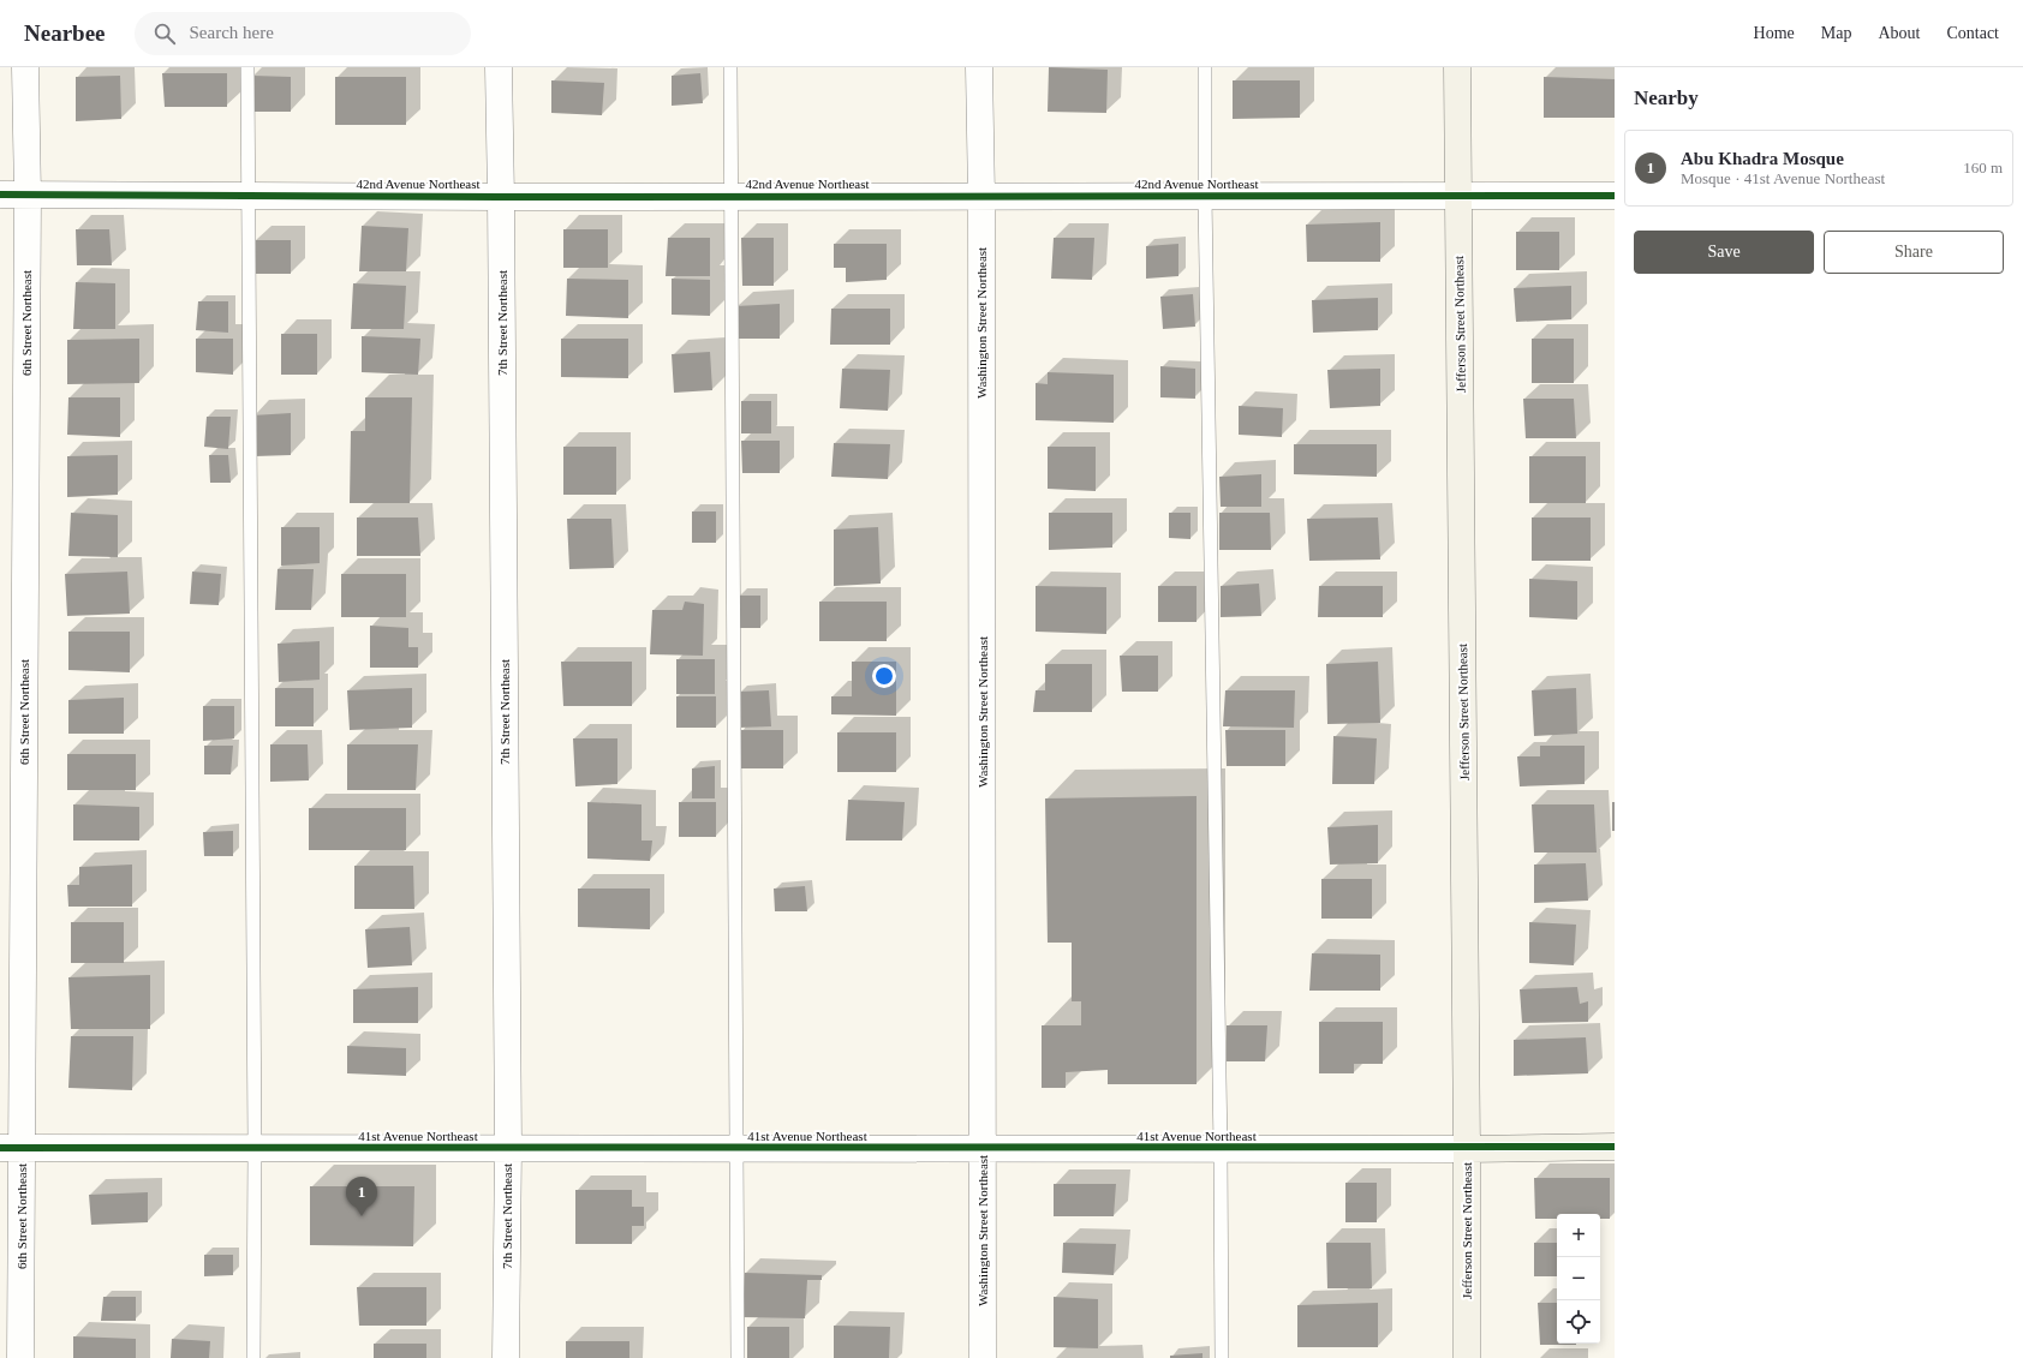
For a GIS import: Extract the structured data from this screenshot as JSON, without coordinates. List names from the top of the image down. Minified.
{"streets":{"street":["42nd Avenue Northeast","6th Street Northeast","7th Street Northeast","Washington Street Northeast","Jefferson Street Northeast","41st Avenue Northeast"]},"crossings":[["42nd Avenue Northeast","6th Street Northeast"],["42nd Avenue Northeast","7th Street Northeast"],["42nd Avenue Northeast","Washington Street Northeast"],["42nd Avenue Northeast","Jefferson Street Northeast"],["6th Street Northeast","41st Avenue Northeast"],["7th Street Northeast","41st Avenue Northeast"],["Washington Street Northeast","41st Avenue Northeast"],["Jefferson Street Northeast","41st Avenue Northeast"]],"page":{"header":"Nearbee","search":"Search here","nav":["Home","Map","About","Contact"],"heading":"Nearby","list":[{"mark":"1","name":"Abu Khadra Mosque","note":"Mosque · 41st Avenue Northeast","value":"160 m"}],"buttons":["Save","Share"],"pins":"1","map_buttons":["+","−"]}}
